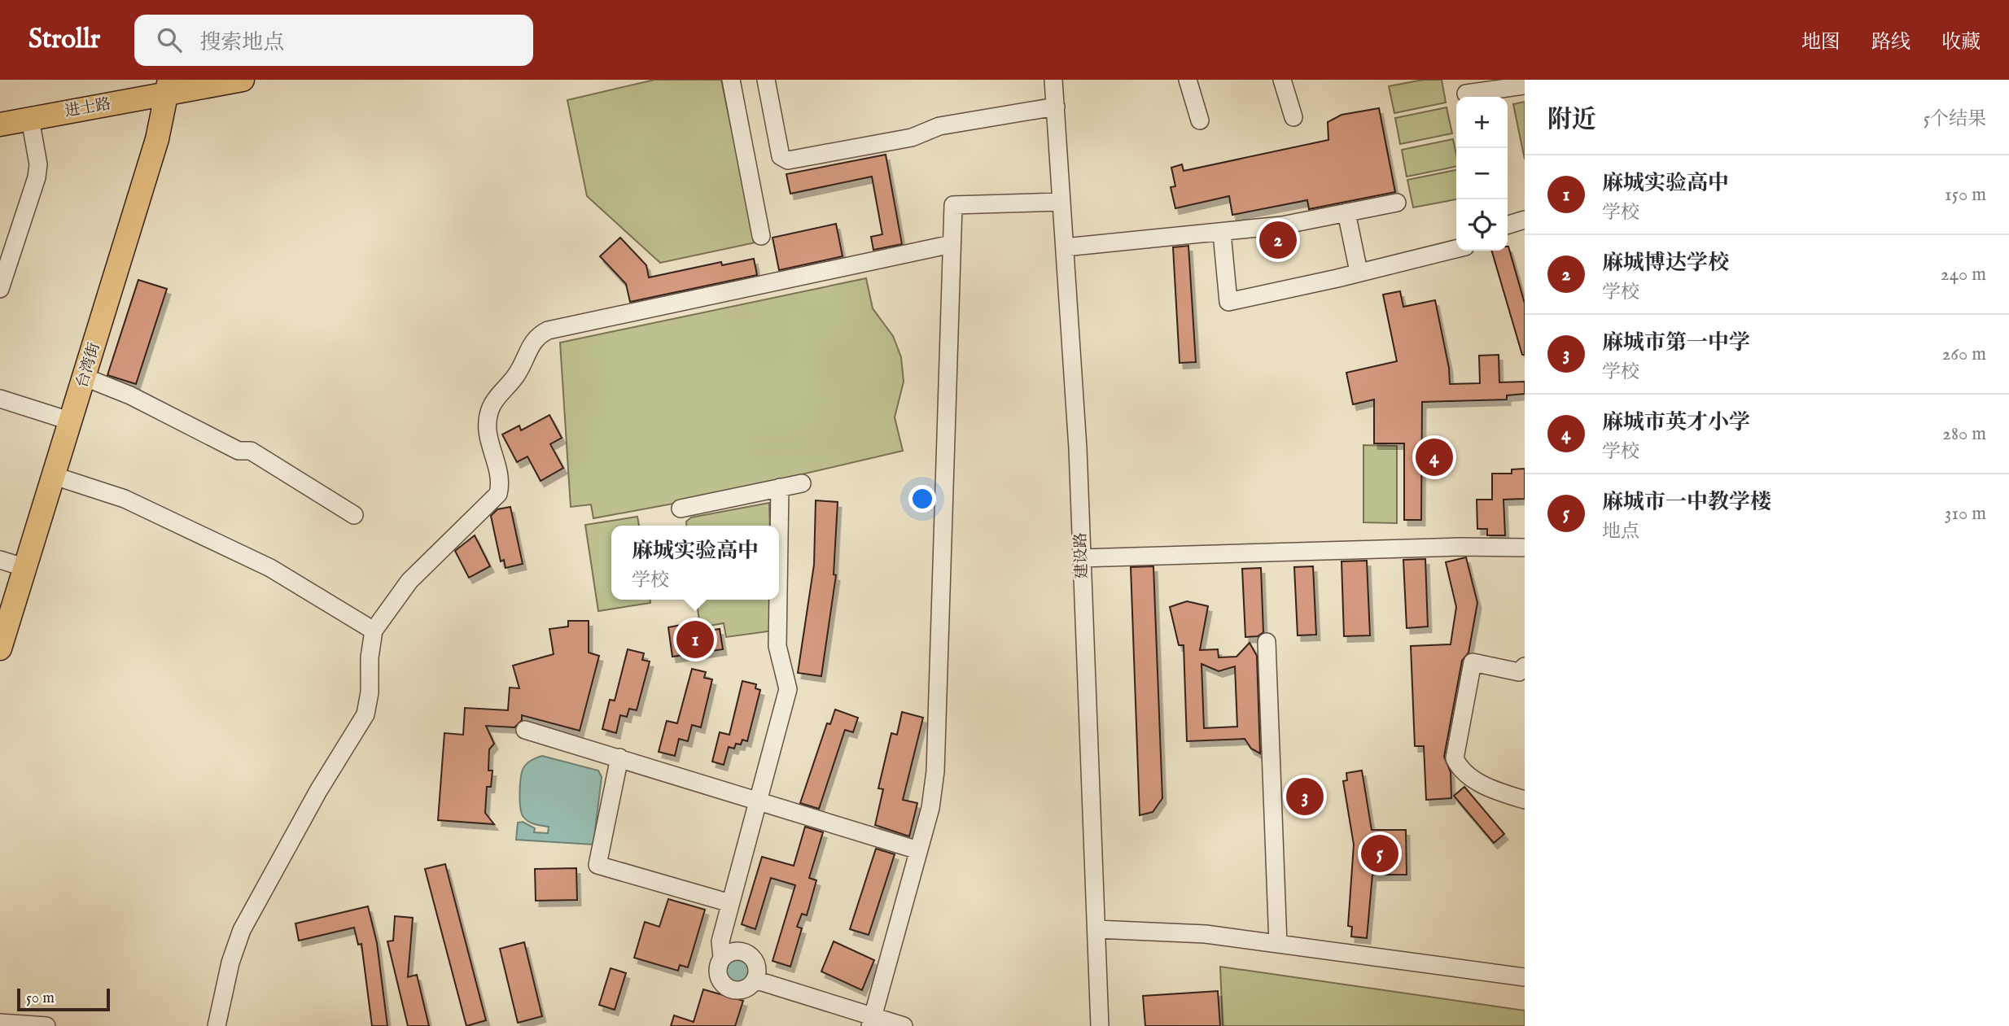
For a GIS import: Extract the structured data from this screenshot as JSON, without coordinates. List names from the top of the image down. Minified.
{"streets":{"main road":["进士路","台湾街"],"street":["建设路"]},"crossings":[["进士路","台湾街"]],"scale_bar":"50 m","page":{"header":"Strollr","search":"搜索地点","nav":["地图","路线","收藏"],"heading":["附近","5个结果"],"map_buttons":["+","−"],"list":[{"mark":"1","name":"麻城实验高中","note":"学校","value":"150 m"},{"mark":"2","name":"麻城博达学校","note":"学校","value":"240 m"},{"mark":"3","name":"麻城市第一中学","note":"学校","value":"260 m"},{"mark":"4","name":"麻城市英才小学","note":"学校","value":"280 m"},{"mark":"5","name":"麻城市一中教学楼","note":"地点","value":"310 m"}],"pins":["2","4","1","3","5"],"popup":["麻城实验高中","学校"],"scale":"50 m"}}
